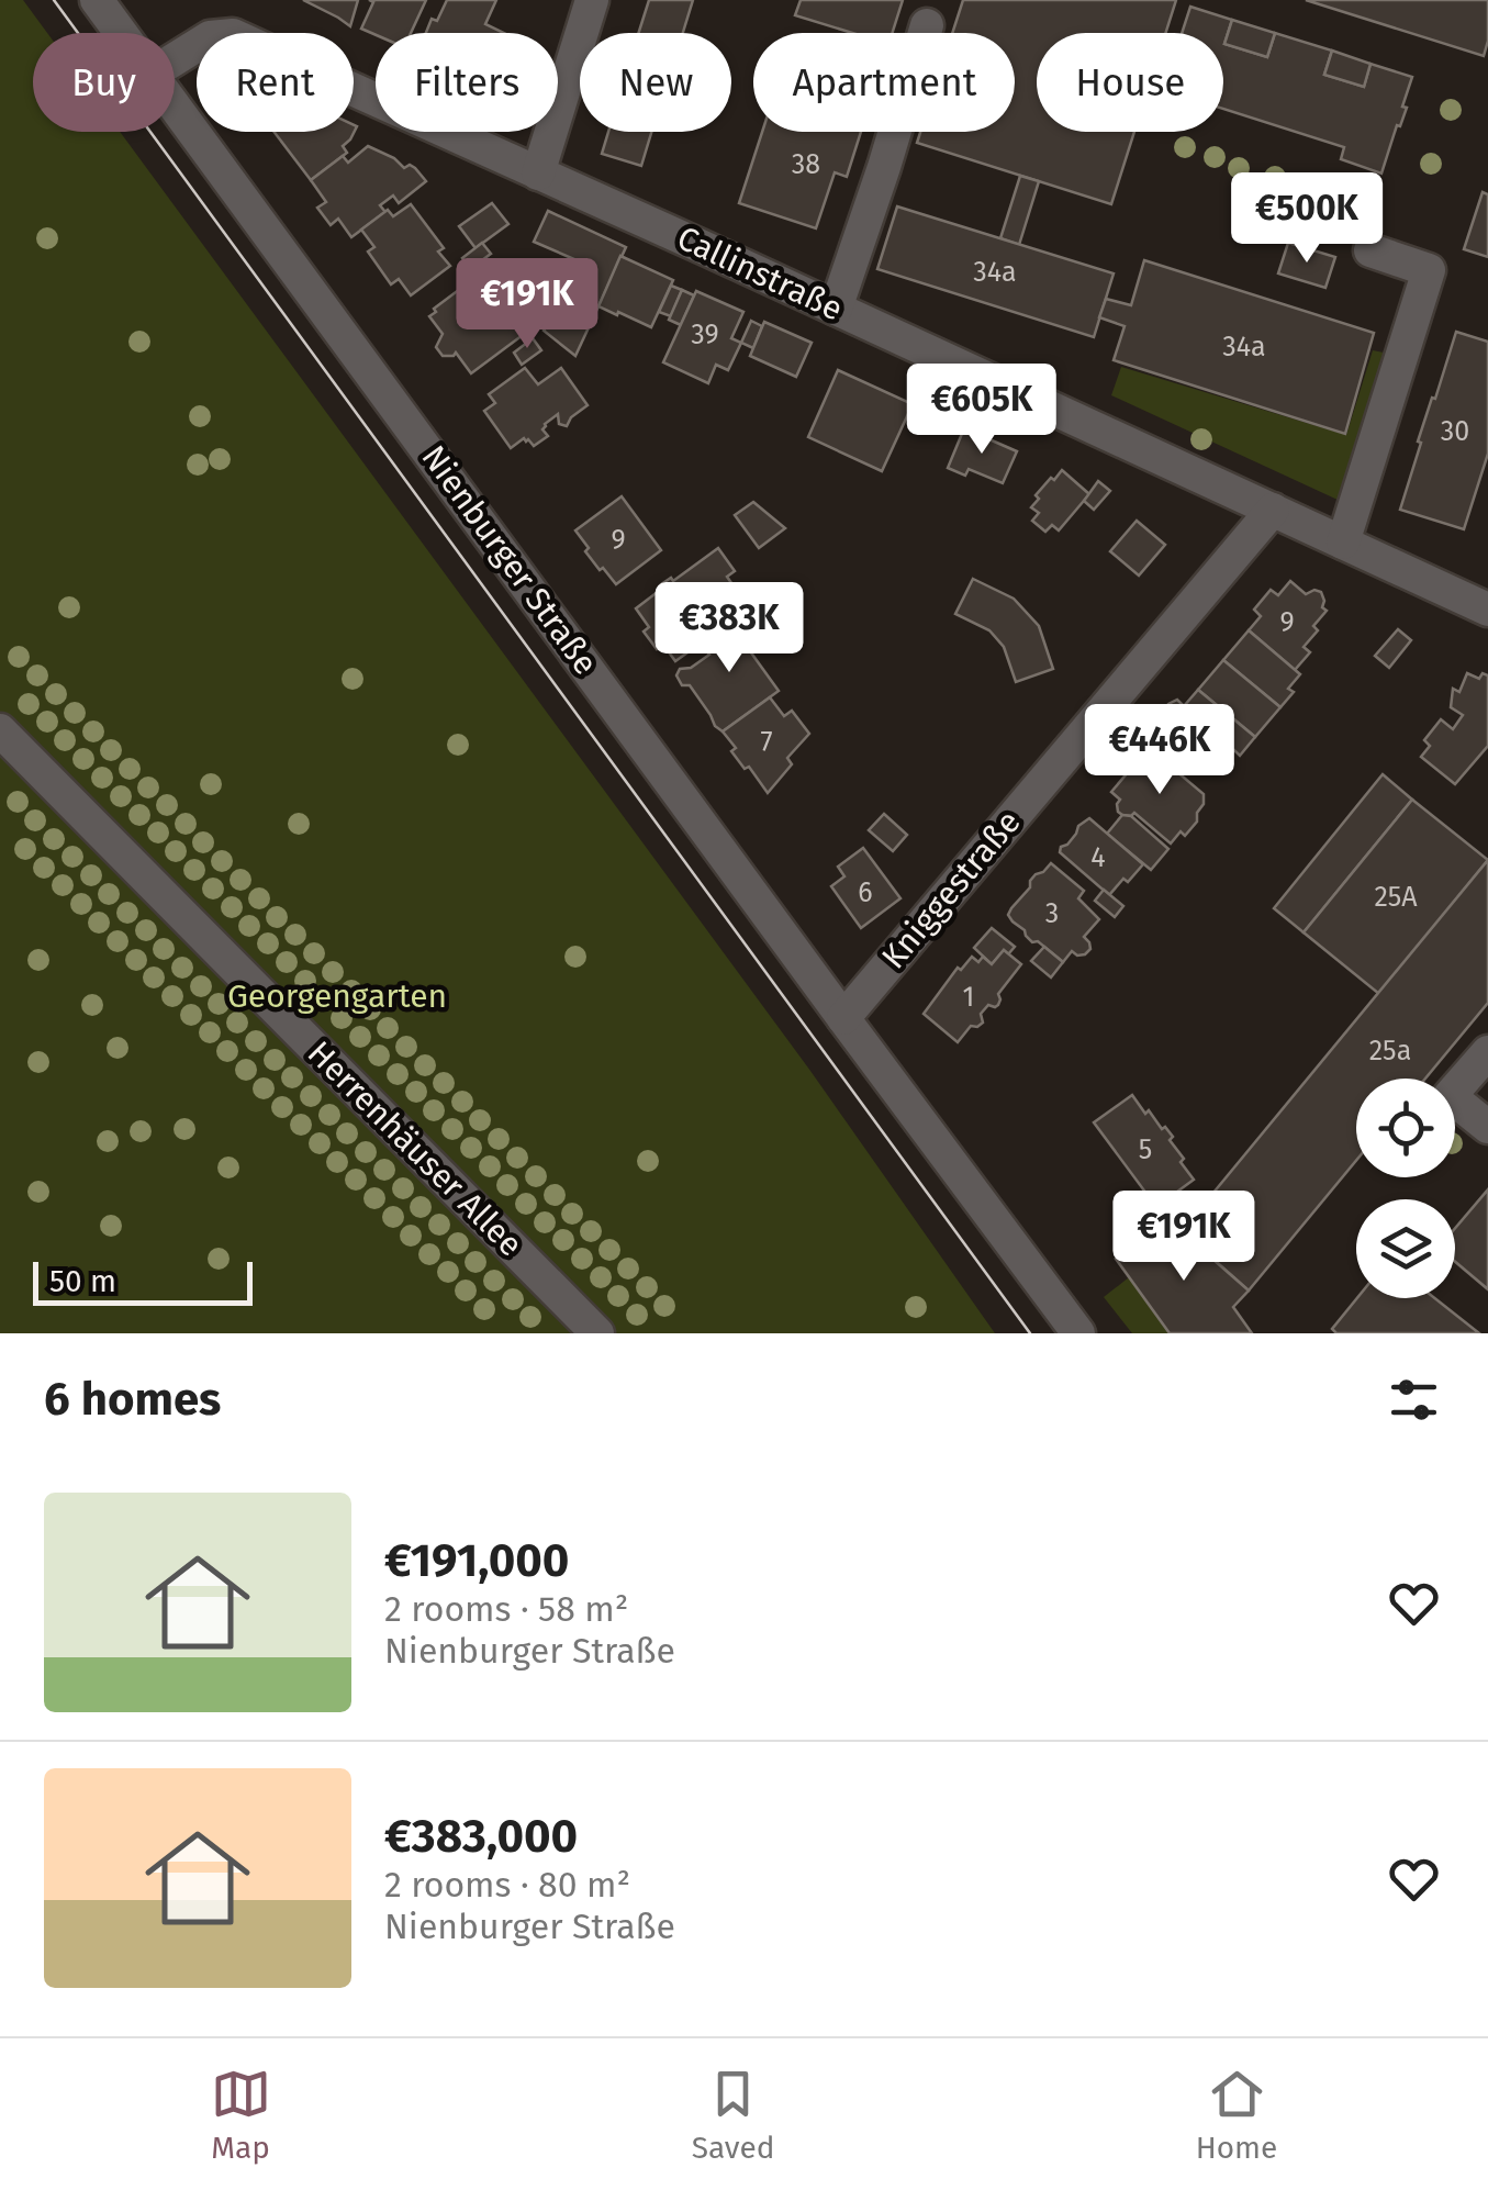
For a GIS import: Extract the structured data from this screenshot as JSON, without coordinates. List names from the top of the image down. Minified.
{"streets":{"street":["Callinstraße","Nienburger Straße","Kniggestraße","Herrenhäuser Allee"]},"crossings":[["Callinstraße","Kniggestraße"],["Nienburger Straße","Kniggestraße"]],"parks":["Georgengarten"],"house_numbers":["38","34a","39","34a","30","9","9","7","4","6","25A","3","1","25a","5"],"scale_bar":"50 m","page":{"chip":["Buy","Rent","Filters","New","Apartment","House"],"price":["€500K","€191K","€605K","€383K","€446K","€191K"],"scale":"50 m","heading":"6 homes","list":[{"name":"€191,000","note":"2 rooms · 58 m² · Nienburger Straße"},{"name":"€383,000","note":"2 rooms · 80 m² · Nienburger Straße"}],"tabs":["Map","Saved","Home"]}}
